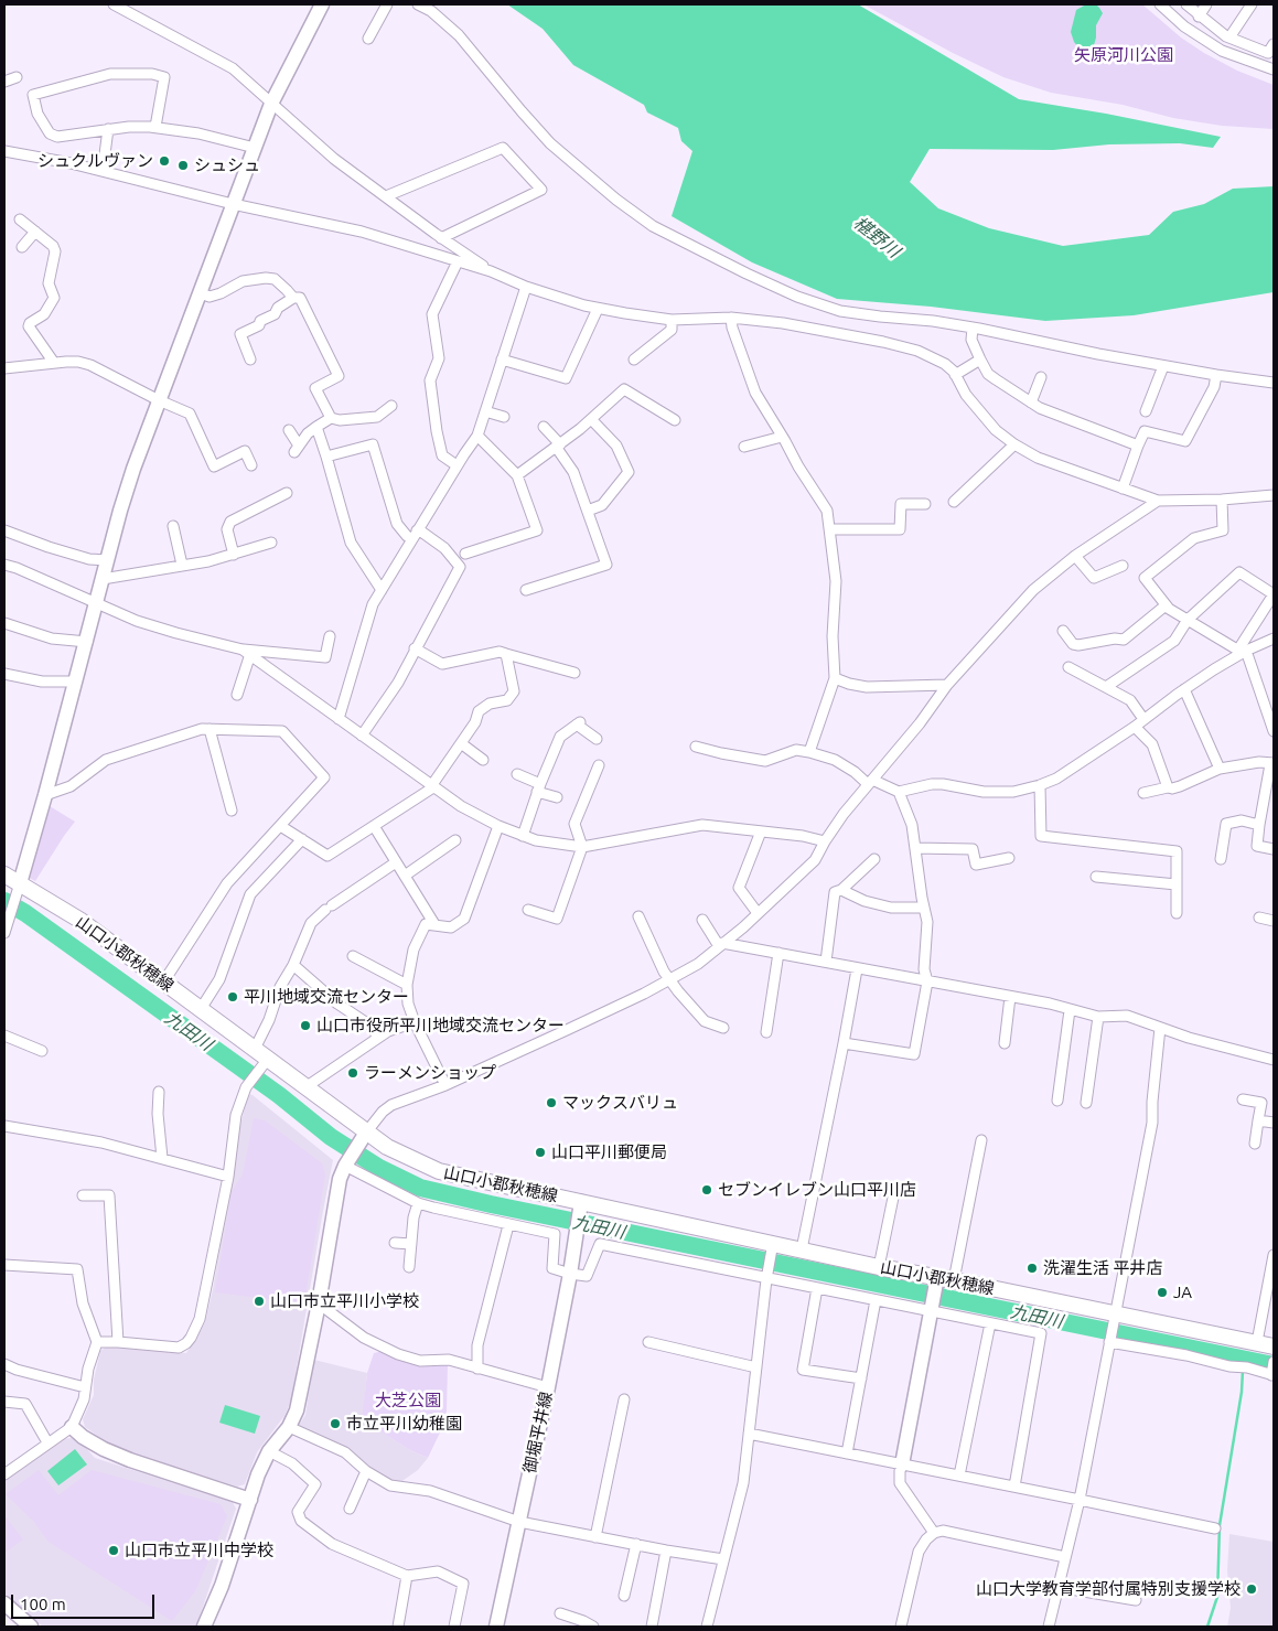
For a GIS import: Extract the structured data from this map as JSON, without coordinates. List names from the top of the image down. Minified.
{"streets":{"main road":["山口小郡秋穂線"],"street":["御堀平井線"]},"crossings":[["山口小郡秋穂線","御堀平井線"]],"water":["椹野川","九田川"],"parks":["矢原河川公園","大芝公園"],"places":["シュクルヴァン","シュシュ","平川地域交流センター","山口市役所平川地域交流センター","ラーメンショップ","マックスバリュ","山口平川郵便局","セブンイレブン山口平川店","洗濯生活 平井店","JA","山口市立平川小学校","市立平川幼稚園","山口市立平川中学校","山口大学教育学部付属特別支援学校"],"scale_bar":"100 m"}
